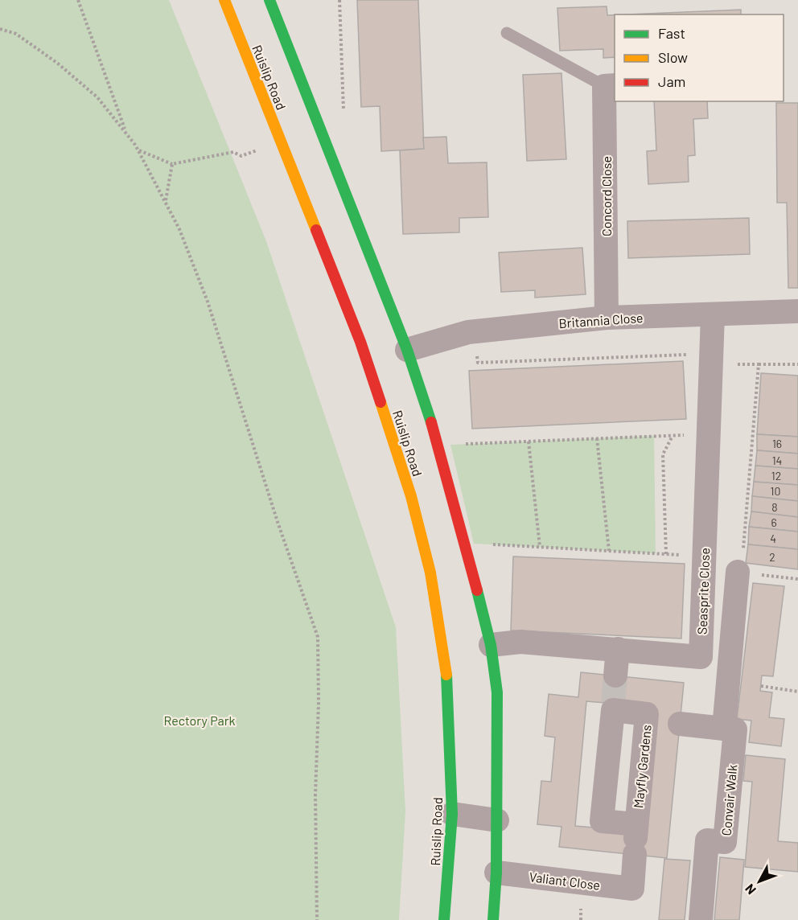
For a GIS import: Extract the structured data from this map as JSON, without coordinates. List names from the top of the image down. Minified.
{"streets":{"street":["Ruislip Road","Concord Close","Britannia Close","Seasprite Close","Mayfly Gardens","Convair Walk","Valiant Close"]},"crossings":[["Concord Close","Britannia Close"],["Britannia Close","Seasprite Close"],["Mayfly Gardens","Valiant Close"]],"parks":["Rectory Park"],"house_numbers":["16","14","12","10","8","6","4","2"],"legend":["Fast","Slow","Jam"],"north":"bottom left"}
